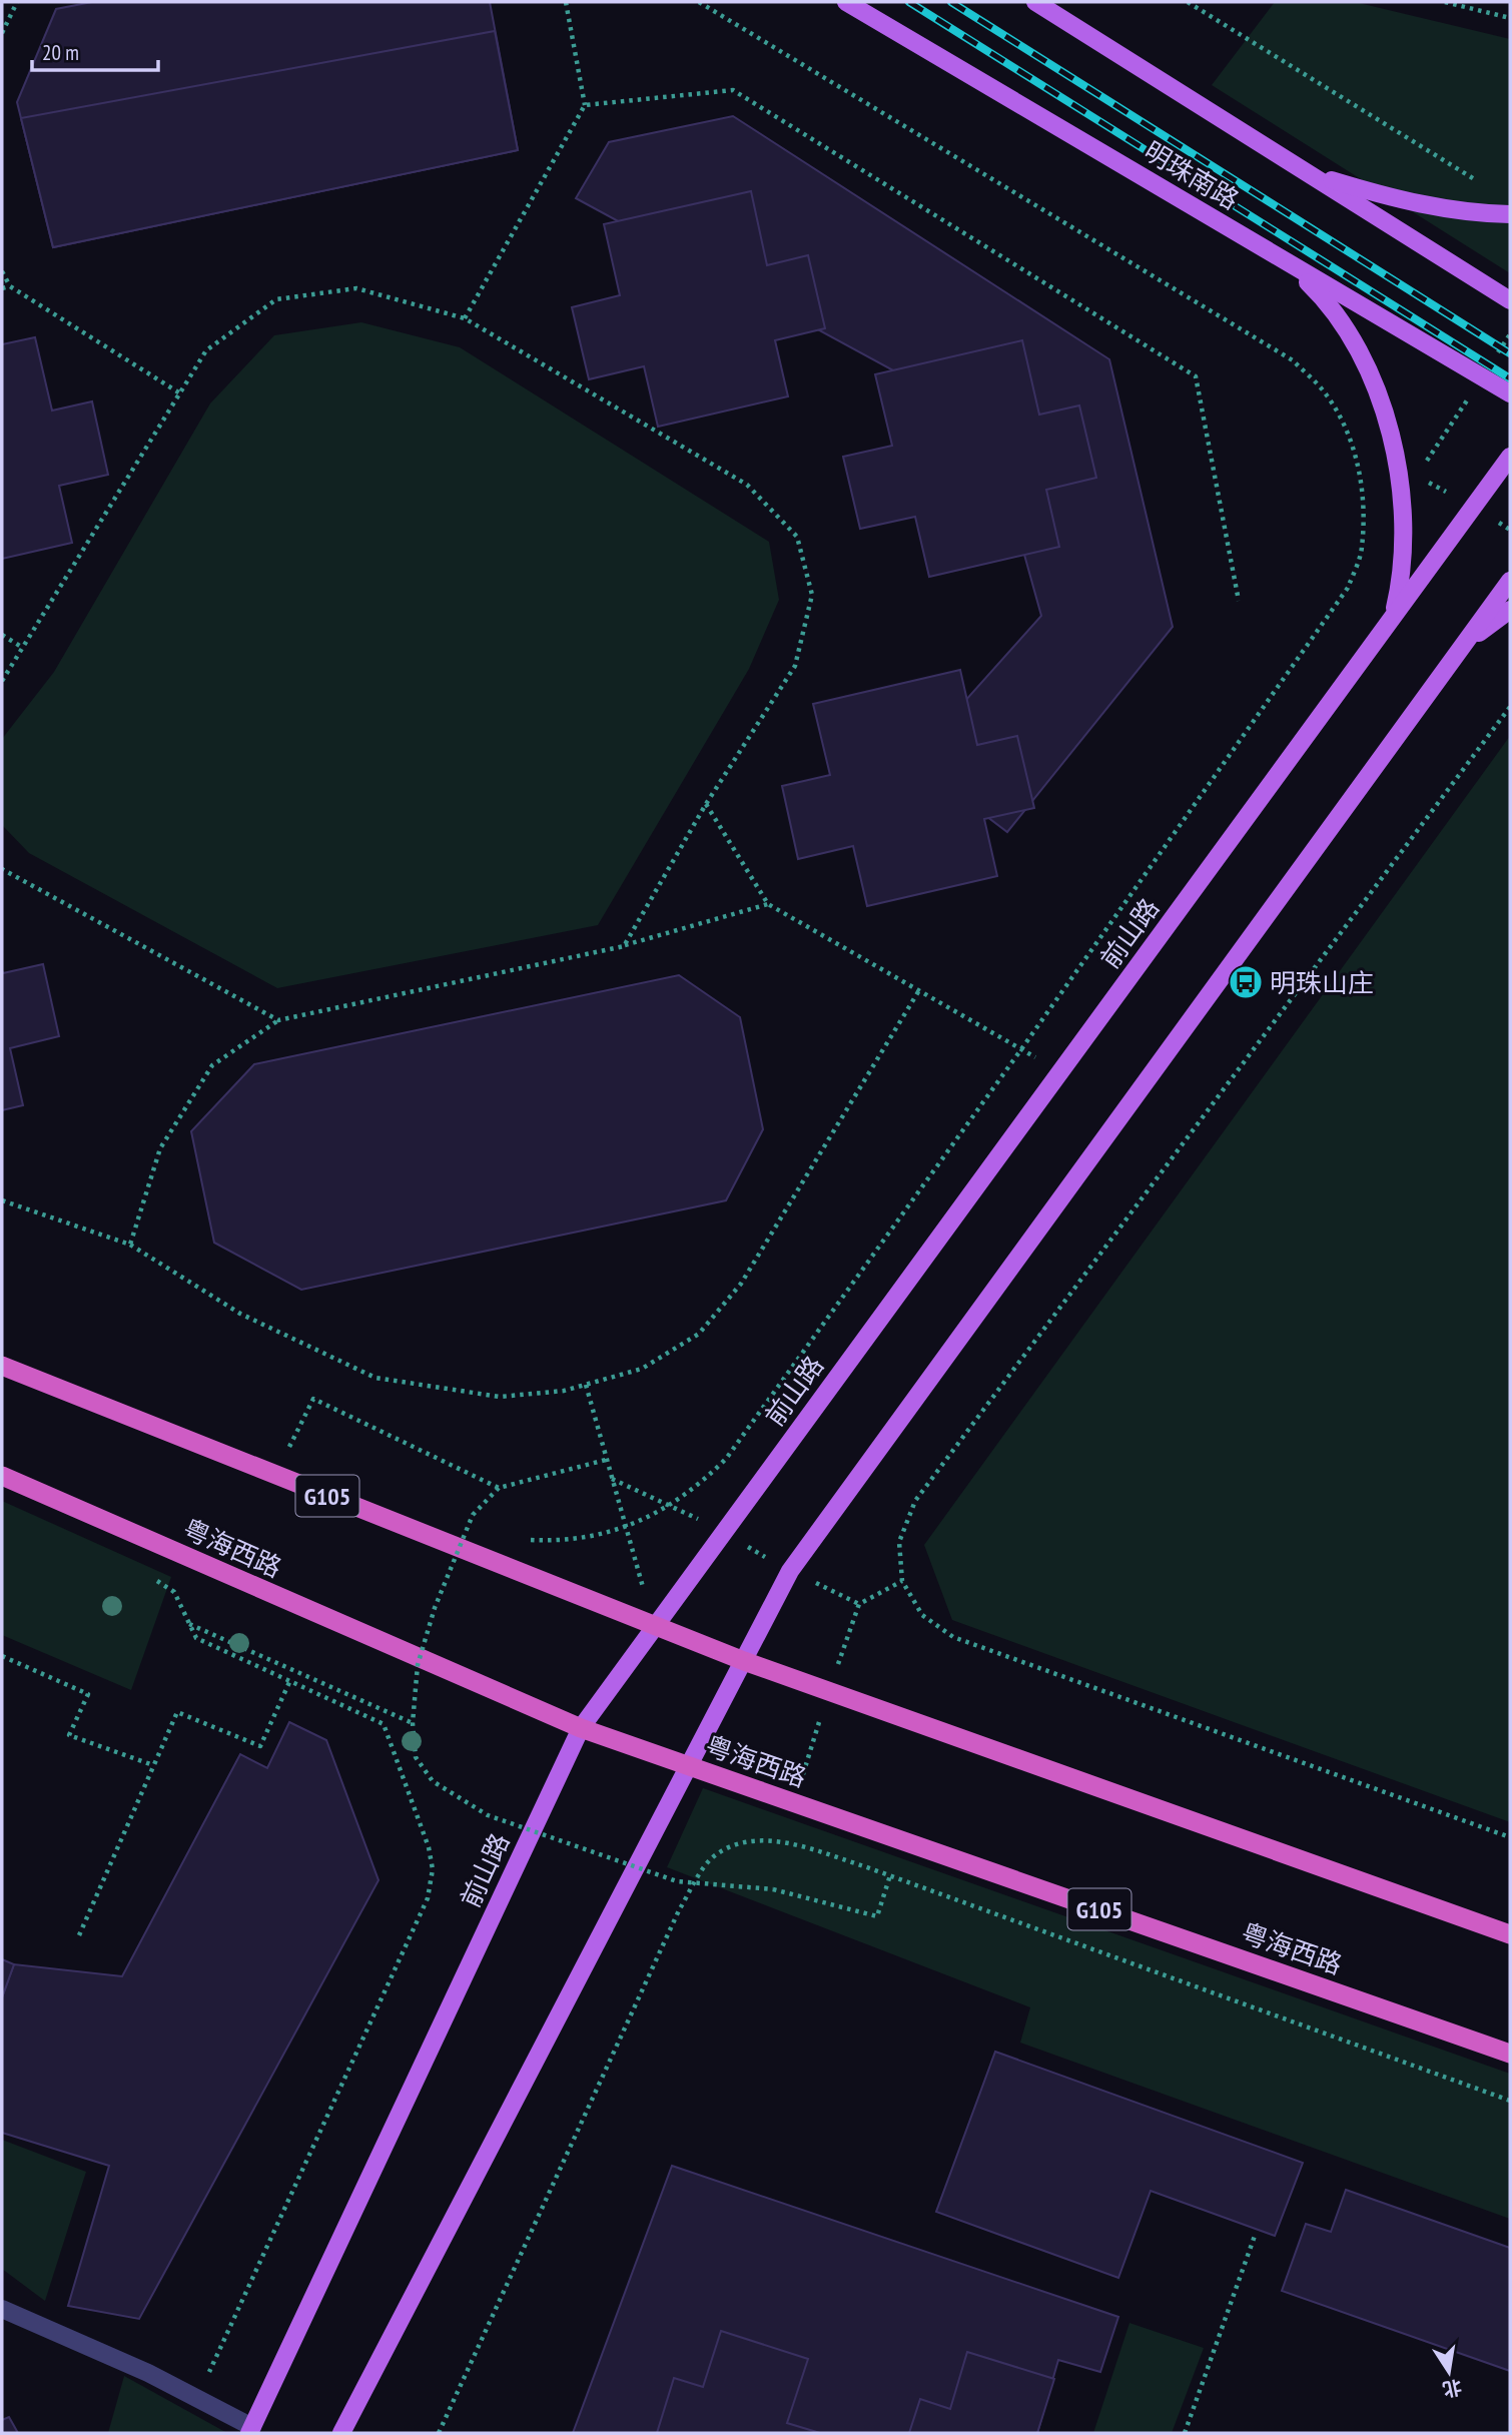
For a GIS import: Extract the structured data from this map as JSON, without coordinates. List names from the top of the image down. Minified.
{"streets":{"highway":["G105","粤海西路"],"main road":["明珠南路","前山路"]},"crossings":[["前山路","G105"],["前山路","粤海西路"]],"places":{"bus stop":["明珠山庄"]},"scale_bar":"20 m","north":"bottom"}
